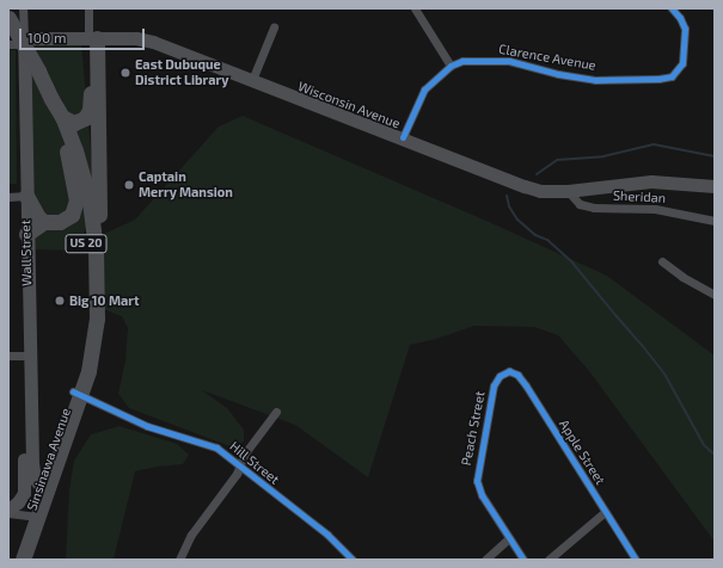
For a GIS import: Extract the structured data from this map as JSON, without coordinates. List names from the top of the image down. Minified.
{"streets":{"highway":["US 20","Sinsinawa Avenue"],"main road":["Wisconsin Avenue","Wall Street"],"street":["Clarence Avenue","Sheridan","Peach Street","Apple Street","Hill Street"]},"crossings":[["Wisconsin Avenue","Sheridan"],["Wisconsin Avenue","Wall Street"],["US 20","Sinsinawa Avenue"],["Wall Street","Sinsinawa Avenue"],["Peach Street","Apple Street"],["Sinsinawa Avenue","Hill Street"]],"places":["East Dubuque District Library","Captain Merry Mansion","Big 10 Mart"],"scale_bar":"100 m"}
